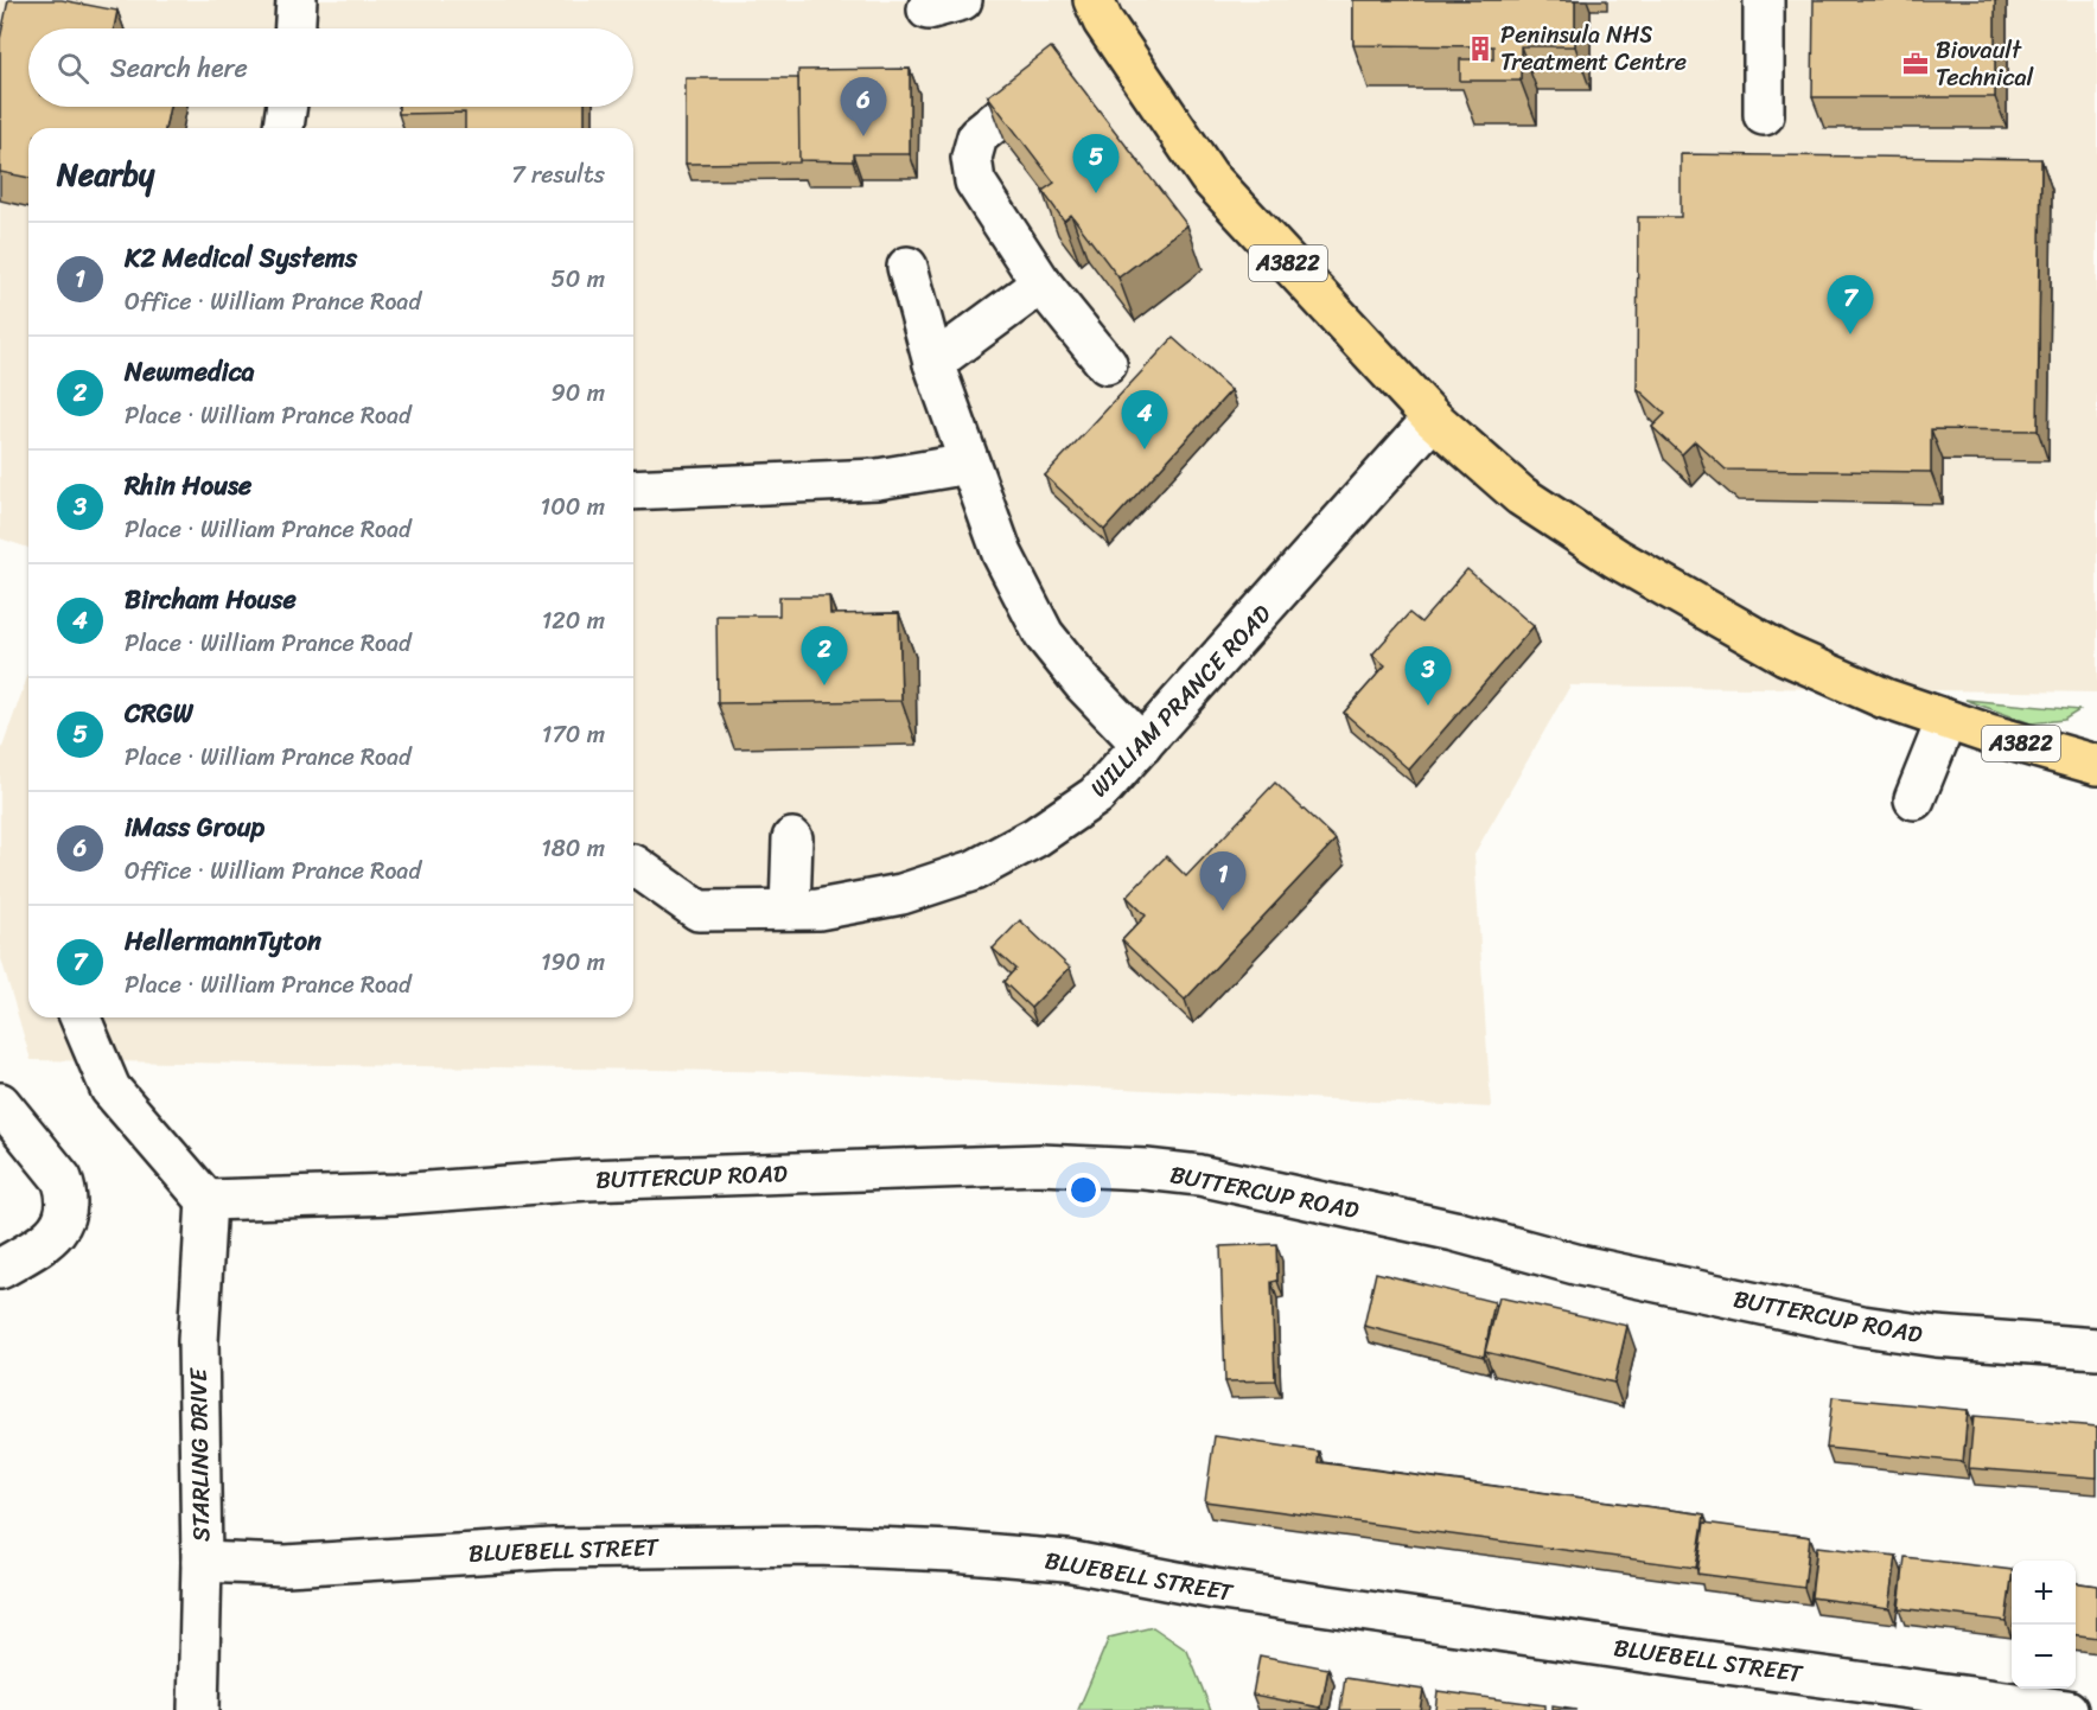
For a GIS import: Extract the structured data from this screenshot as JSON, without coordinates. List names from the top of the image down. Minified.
{"streets":{"main road":["A3822"],"street":["WILLIAM PRANCE ROAD","BUTTERCUP ROAD","STARLING DRIVE","BLUEBELL STREET"]},"crossings":[["A3822","WILLIAM PRANCE ROAD"],["BUTTERCUP ROAD","STARLING DRIVE"],["STARLING DRIVE","BLUEBELL STREET"]],"places":{"building":["Peninsula NHS Treatment Centre"],"office":["Biovault Technical"]},"page":{"search":"Search here","pins":["6","5","7","4","2","3","1"],"heading":["Nearby","7 results"],"list":[{"mark":"1","name":"K2 Medical Systems","note":"Office · William Prance Road","value":"50 m"},{"mark":"2","name":"Newmedica","note":"Place · William Prance Road","value":"90 m"},{"mark":"3","name":"Rhin House","note":"Place · William Prance Road","value":"100 m"},{"mark":"4","name":"Bircham House","note":"Place · William Prance Road","value":"120 m"},{"mark":"5","name":"CRGW","note":"Place · William Prance Road","value":"170 m"},{"mark":"6","name":"iMass Group","note":"Office · William Prance Road","value":"180 m"},{"mark":"7","name":"HellermannTyton","note":"Place · William Prance Road","value":"190 m"}],"map_buttons":["+","−"]}}
